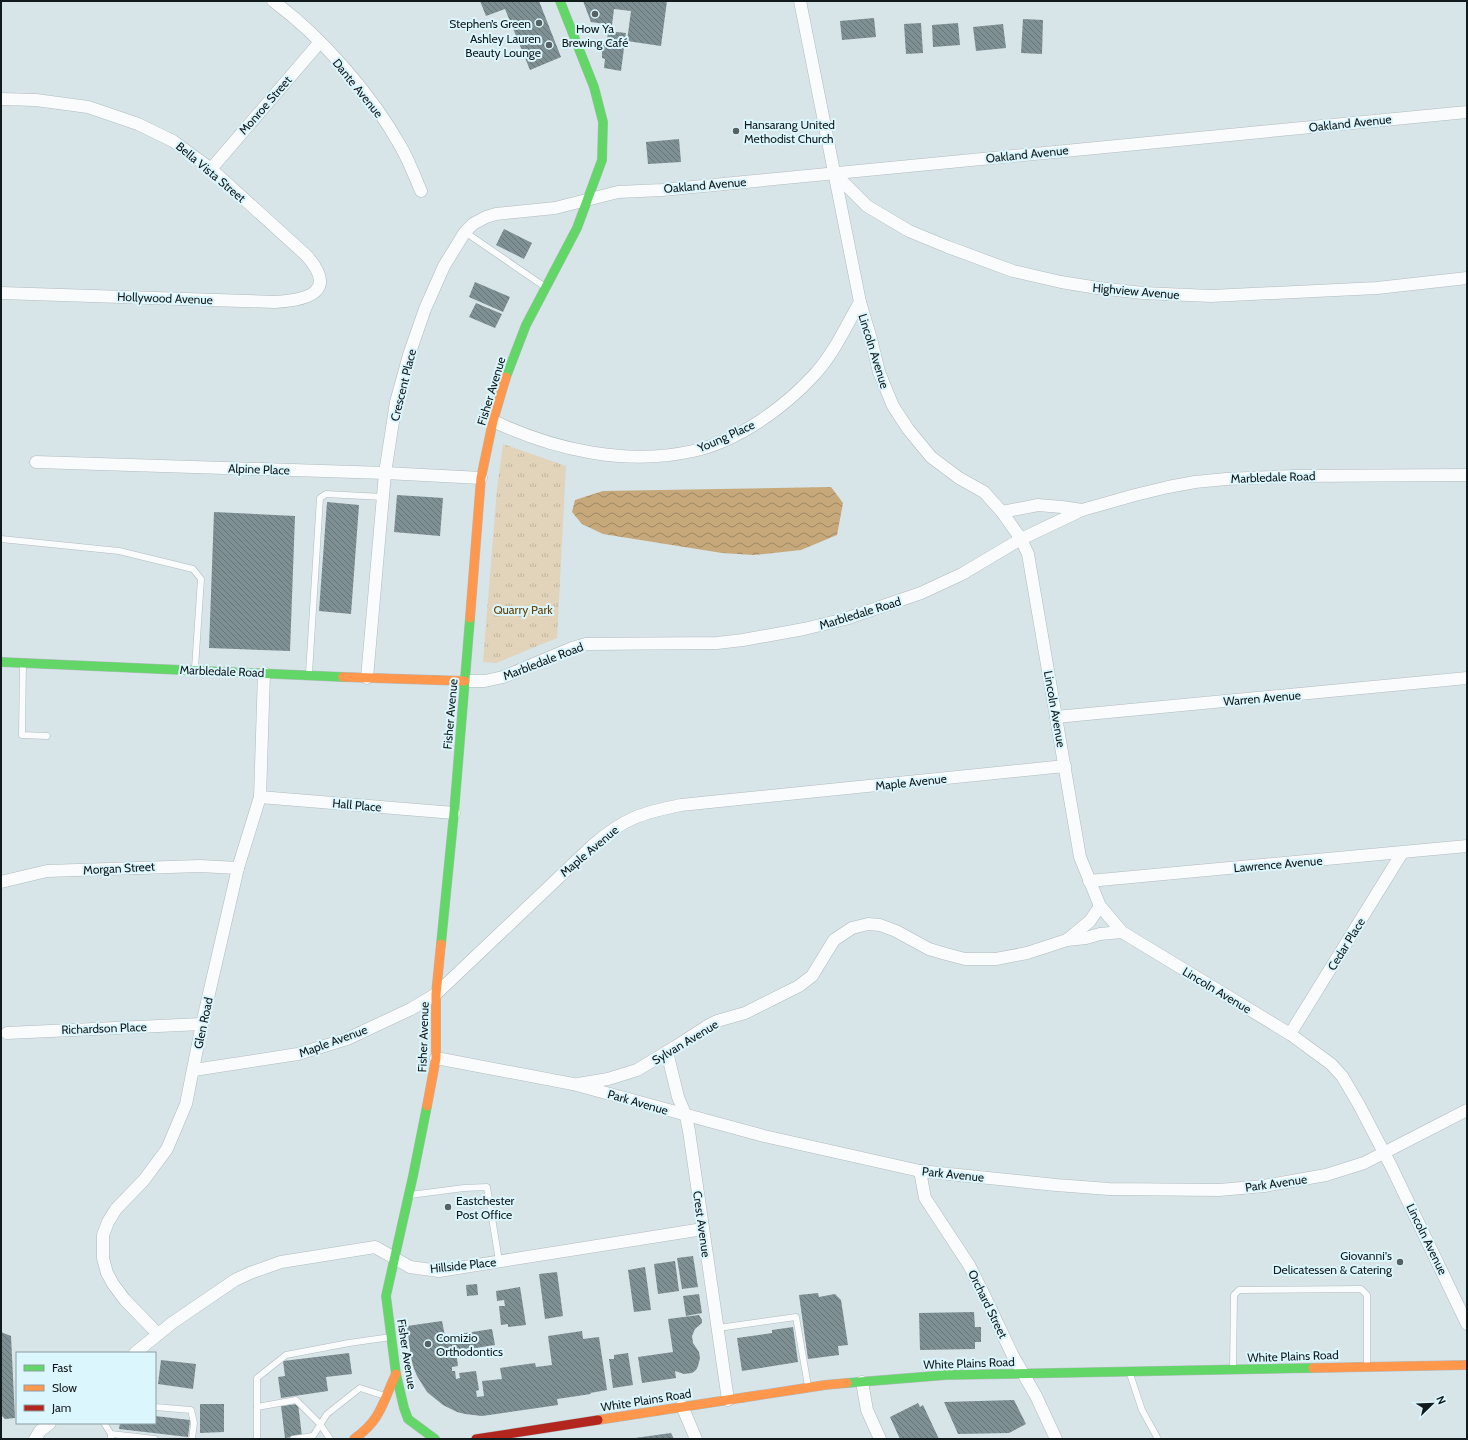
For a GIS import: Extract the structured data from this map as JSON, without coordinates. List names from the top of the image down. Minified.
{"streets":{"street":["Dante Avenue","Monroe Street","Oakland Avenue","Bella Vista Street","Highview Avenue","Hollywood Avenue","Lincoln Avenue","Crescent Place","Fisher Avenue","Young Place","Alpine Place","Marbledale Road","Warren Avenue","Maple Avenue","Hall Place","Lawrence Avenue","Morgan Street","Cedar Place","Glen Road","Richardson Place","Sylvan Avenue","Park Avenue","Crest Avenue","Hillside Place","Orchard Street","White Plains Road"]},"crossings":[["Dante Avenue","Monroe Street"],["Monroe Street","Bella Vista Street"],["Oakland Avenue","Highview Avenue"],["Oakland Avenue","Lincoln Avenue"],["Oakland Avenue","Crescent Place"],["Oakland Avenue","Fisher Avenue"],["Bella Vista Street","Hollywood Avenue"],["Highview Avenue","Lincoln Avenue"],["Lincoln Avenue","Young Place"],["Lincoln Avenue","Marbledale Road"],["Lincoln Avenue","Warren Avenue"],["Lincoln Avenue","Maple Avenue"],["Lincoln Avenue","Lawrence Avenue"],["Lincoln Avenue","Cedar Place"],["Lincoln Avenue","Sylvan Avenue"],["Lincoln Avenue","Park Avenue"],["Crescent Place","Fisher Avenue"],["Crescent Place","Alpine Place"],["Crescent Place","Marbledale Road"],["Fisher Avenue","Young Place"],["Fisher Avenue","Alpine Place"],["Fisher Avenue","Marbledale Road"],["Fisher Avenue","Maple Avenue"],["Fisher Avenue","Hall Place"],["Fisher Avenue","Park Avenue"],["Fisher Avenue","Hillside Place"],["Marbledale Road","Glen Road"],["Maple Avenue","Glen Road"],["Hall Place","Glen Road"],["Lawrence Avenue","Cedar Place"],["Morgan Street","Glen Road"],["Glen Road","Richardson Place"],["Glen Road","Hillside Place"],["Sylvan Avenue","Park Avenue"],["Sylvan Avenue","Crest Avenue"],["Park Avenue","Crest Avenue"],["Park Avenue","Orchard Street"],["Crest Avenue","Hillside Place"],["Crest Avenue","White Plains Road"],["Orchard Street","White Plains Road"]],"parks":["Quarry Park"],"places":["How Ya Brewing Café","Stephen’s Green","Ashley Lauren Beauty Lounge","Hansarang United Methodist Church","Eastchester Post Office","Giovanni's Delicatessen & Catering","Comizio Orthodontics"],"legend":["Fast","Slow","Jam"],"north":"top right"}
